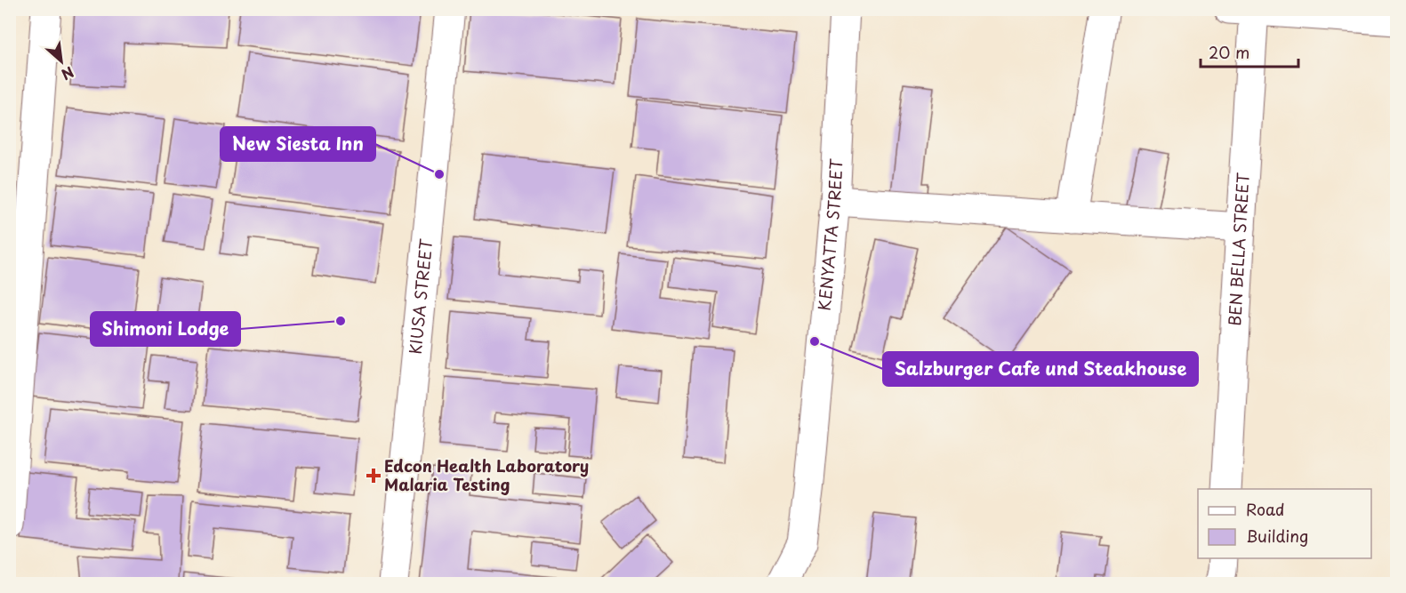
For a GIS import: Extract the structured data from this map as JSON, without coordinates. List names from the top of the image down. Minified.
{"streets":{"street":["KENYATTA STREET","BEN BELLA STREET","KIUSA STREET"]},"places":{"other":["New Siesta Inn","Shimoni Lodge","Salzburger Cafe und Steakhouse"],"health":["Edcon Health Laboratory Malaria Testing"]},"legend":["Road","Building"],"scale_bar":"20 m","north":"bottom right"}
